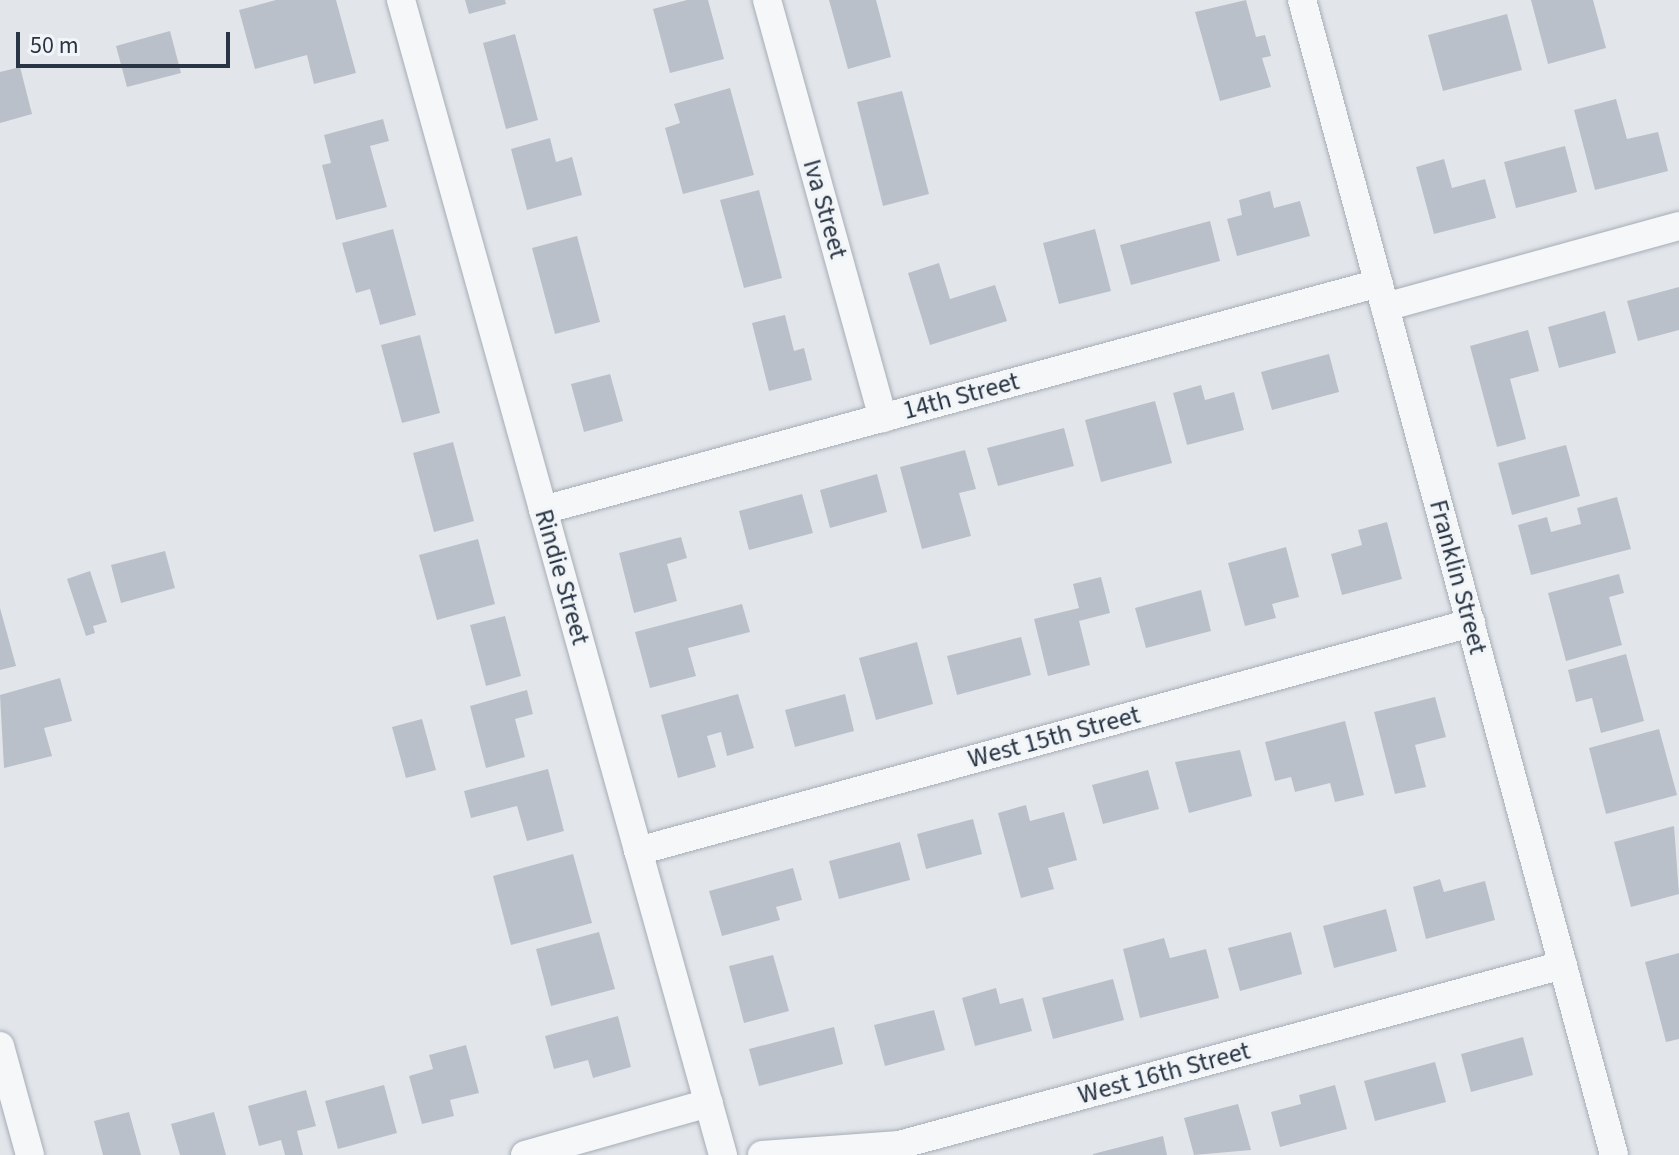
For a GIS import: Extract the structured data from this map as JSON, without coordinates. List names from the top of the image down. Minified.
{"streets":{"street":["Iva Street","14th Street","Rindie Street","Franklin Street","West 15th Street","West 16th Street"]},"crossings":[["Iva Street","14th Street"],["14th Street","Rindie Street"],["14th Street","Franklin Street"],["Rindie Street","West 15th Street"],["Franklin Street","West 15th Street"],["Franklin Street","West 16th Street"]],"scale_bar":"50 m"}
